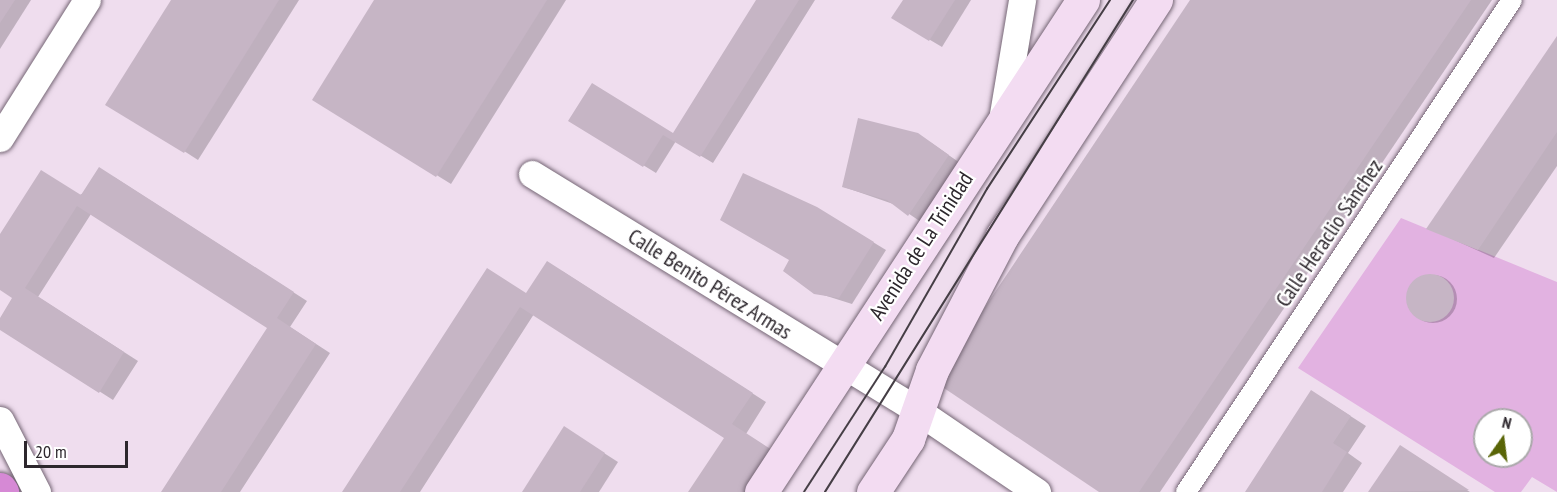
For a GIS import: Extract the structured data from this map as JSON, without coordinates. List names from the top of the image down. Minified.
{"streets":{"main road":["Avenida de La Trinidad"],"street":["Calle Heraclio Sánchez","Calle Benito Pérez Armas"]},"crossings":[["Avenida de La Trinidad","Calle Benito Pérez Armas"]],"scale_bar":"20 m","north":"top"}
